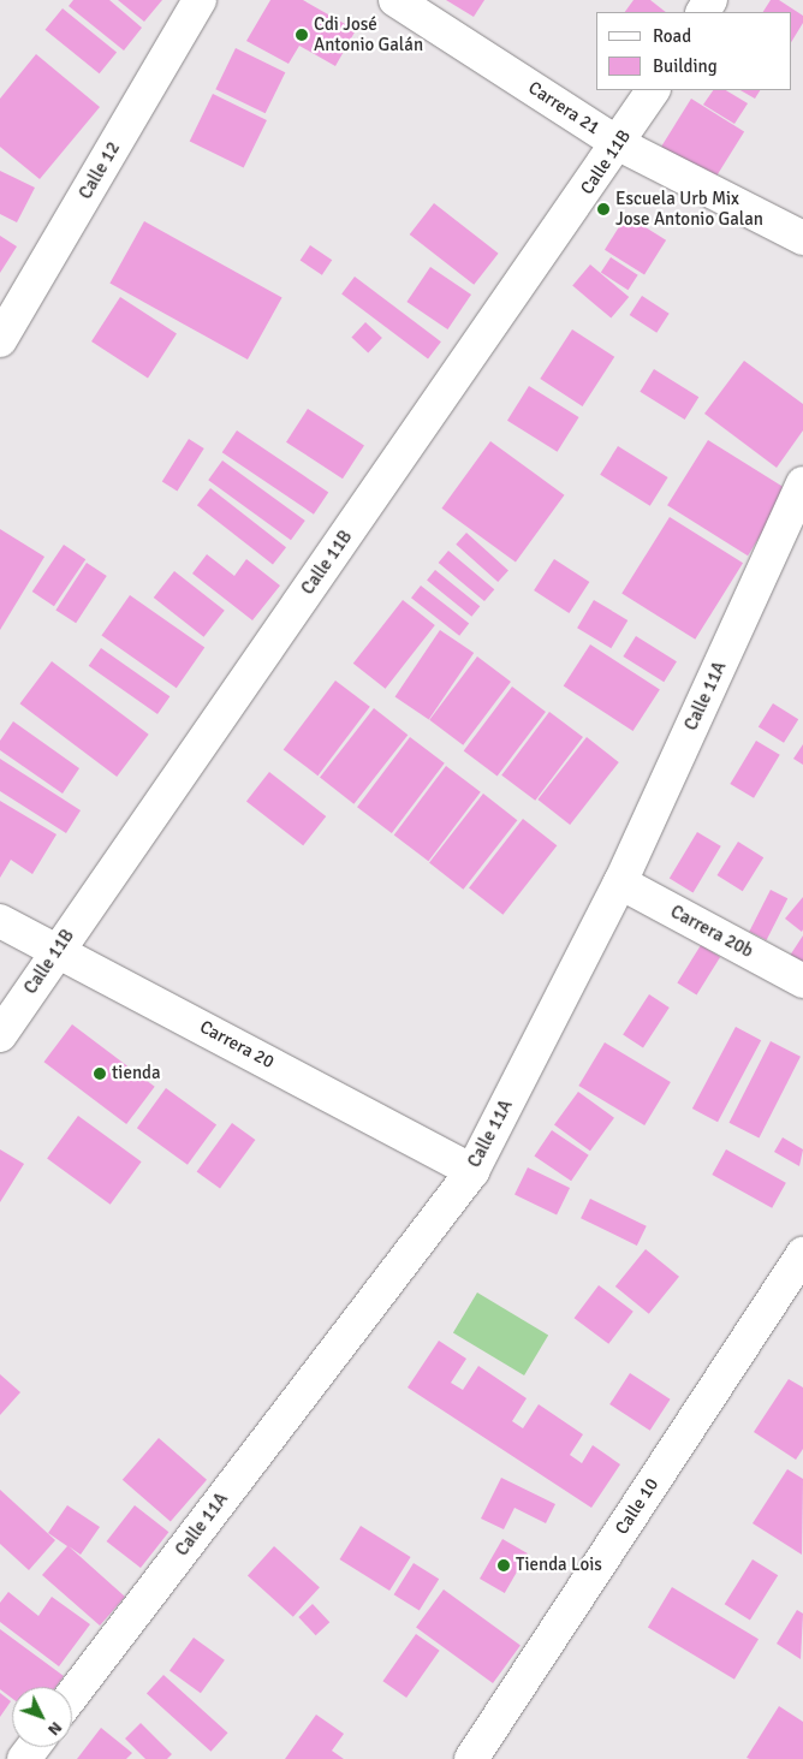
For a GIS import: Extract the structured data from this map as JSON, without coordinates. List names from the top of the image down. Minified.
{"streets":{"street":["Carrera 21","Calle 11B","Calle 12","Calle 11A","Carrera 20b","Carrera 20","Calle 10"]},"crossings":[["Carrera 21","Calle 11B"],["Calle 11B","Carrera 20"],["Calle 11A","Carrera 20b"],["Calle 11A","Carrera 20"]],"places":["Cdi José Antonio Galán","Escuela Urb Mix Jose Antonio Galan","tienda","Tienda Lois"],"legend":["Road","Building"],"north":"bottom right"}
